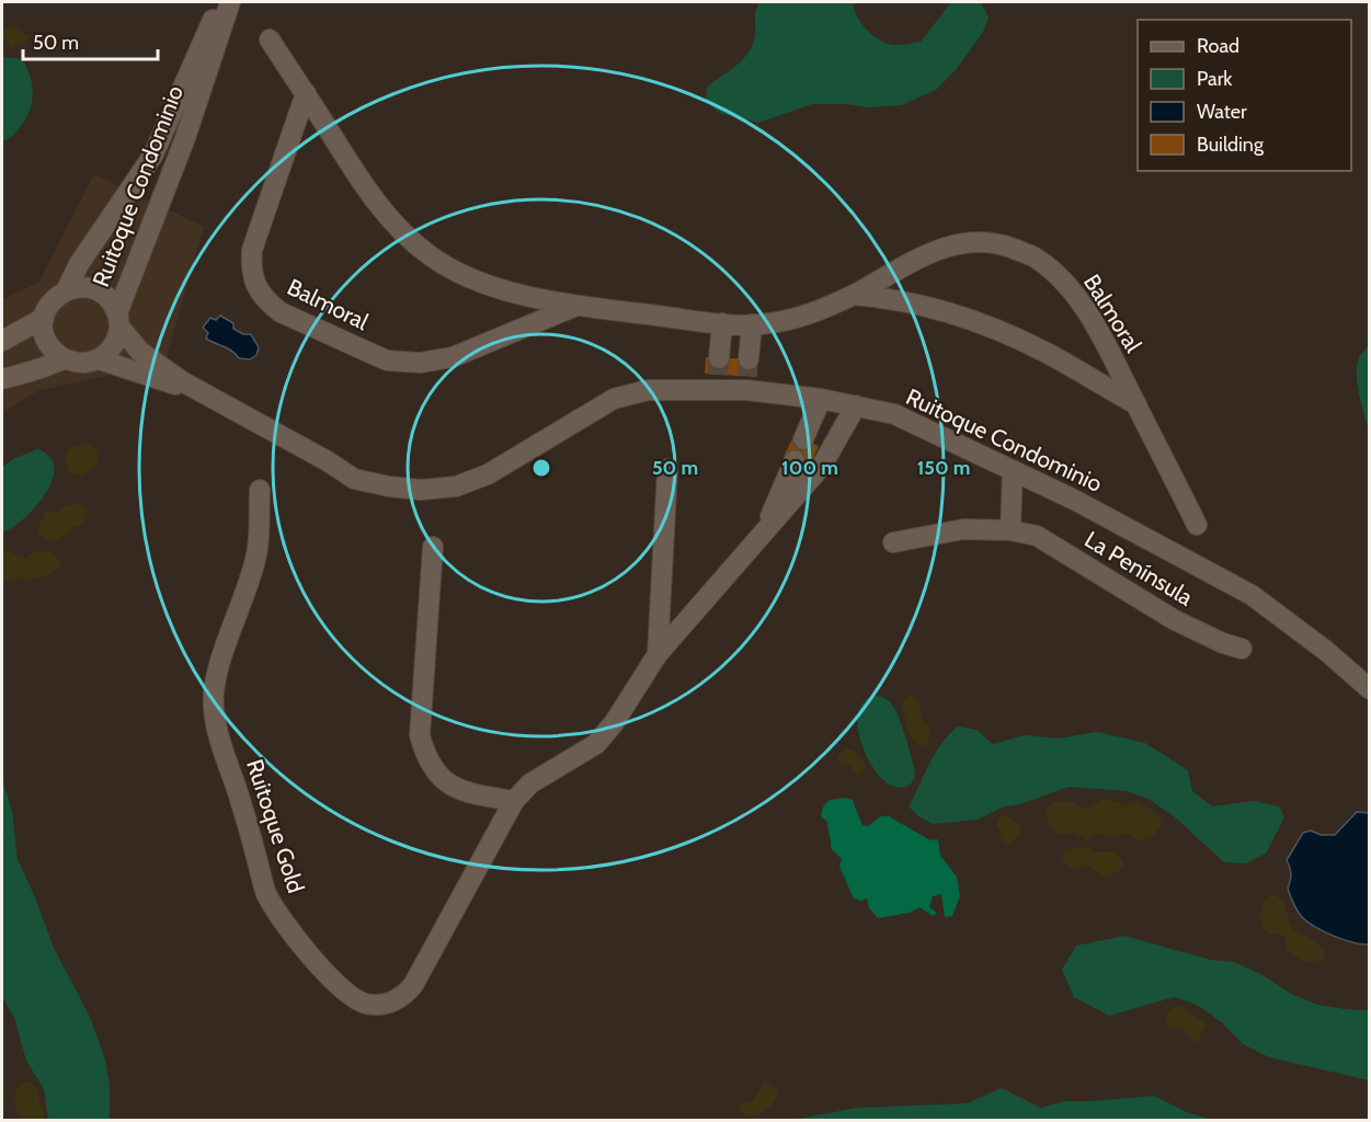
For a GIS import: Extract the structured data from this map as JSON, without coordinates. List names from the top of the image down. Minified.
{"streets":{"street":["Ruitoque Condominio","Balmoral","La Península","Ruitoque Gold"]},"crossings":[["Ruitoque Condominio","Ruitoque Gold"]],"legend":["Road","Park","Water","Building"],"scale_bar":"50 m","rings":["50 m","100 m","150 m"]}
